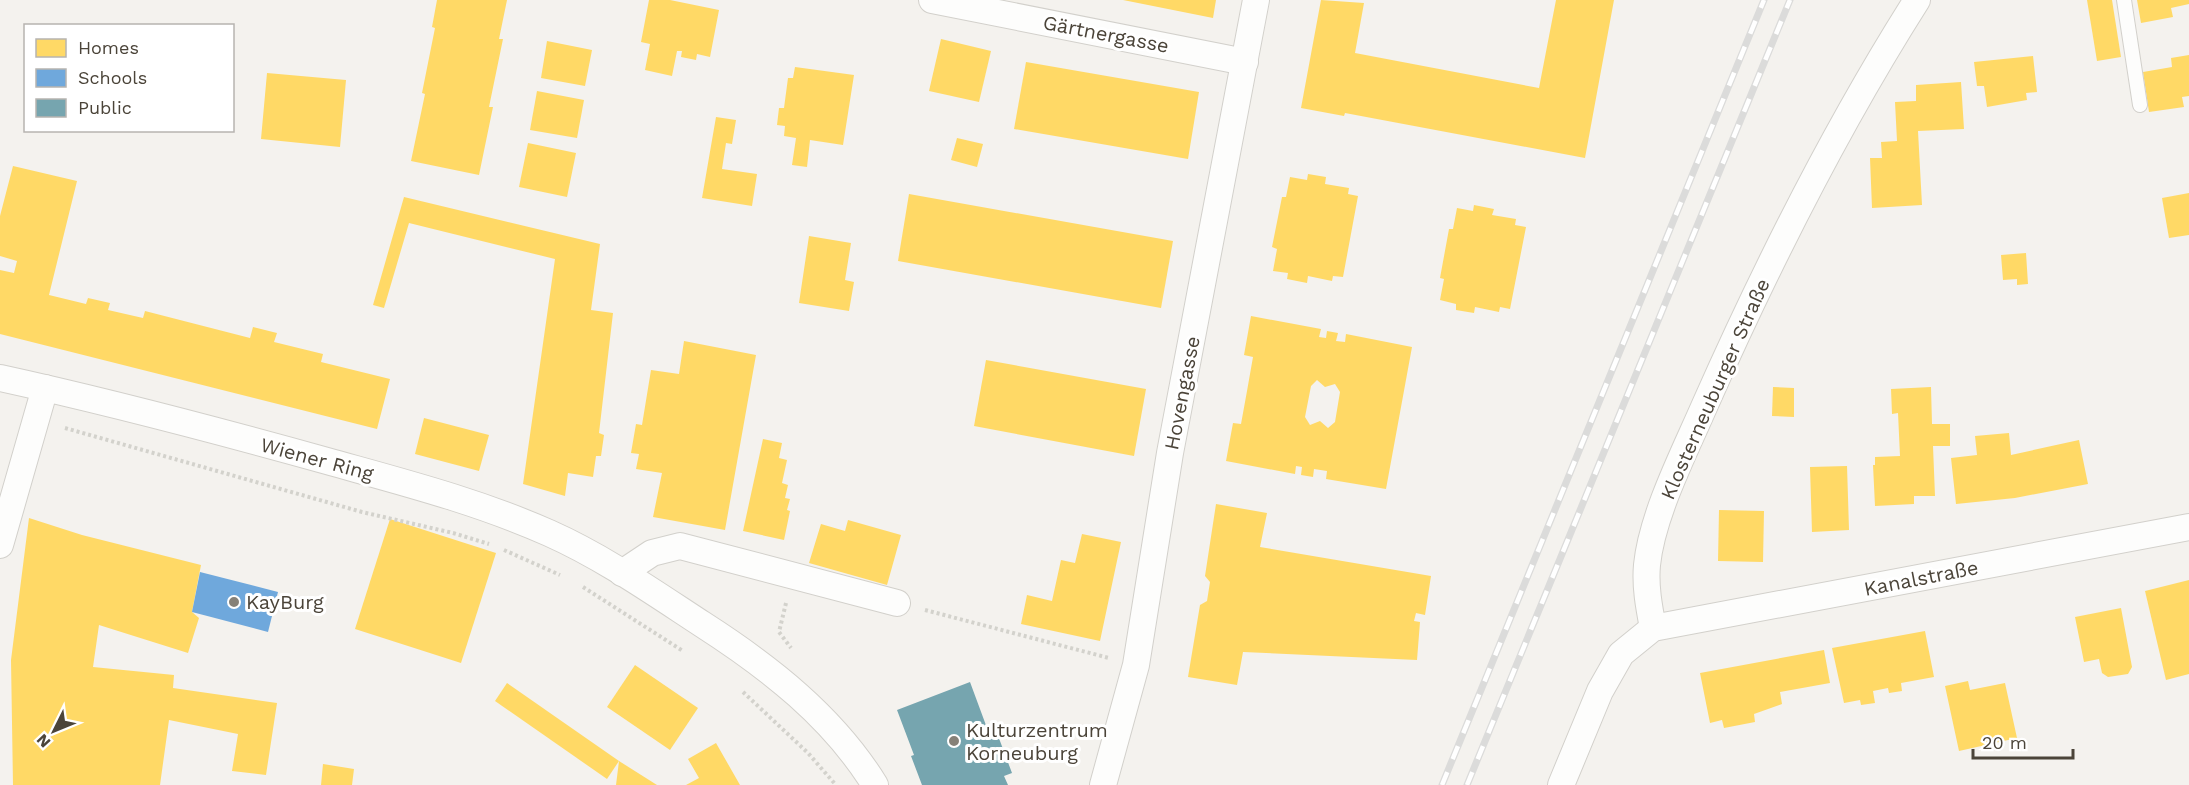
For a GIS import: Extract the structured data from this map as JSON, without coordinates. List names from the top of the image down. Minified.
{"streets":{"street":["Gärtnergasse","Klosterneuburger Straße","Hovengasse","Wiener Ring","Kanalstraße"]},"crossings":[["Gärtnergasse","Hovengasse"],["Klosterneuburger Straße","Kanalstraße"]],"places":["KayBurg","Kulturzentrum Korneuburg"],"legend":["Homes","Schools","Public"],"scale_bar":"20 m","north":"bottom left"}
